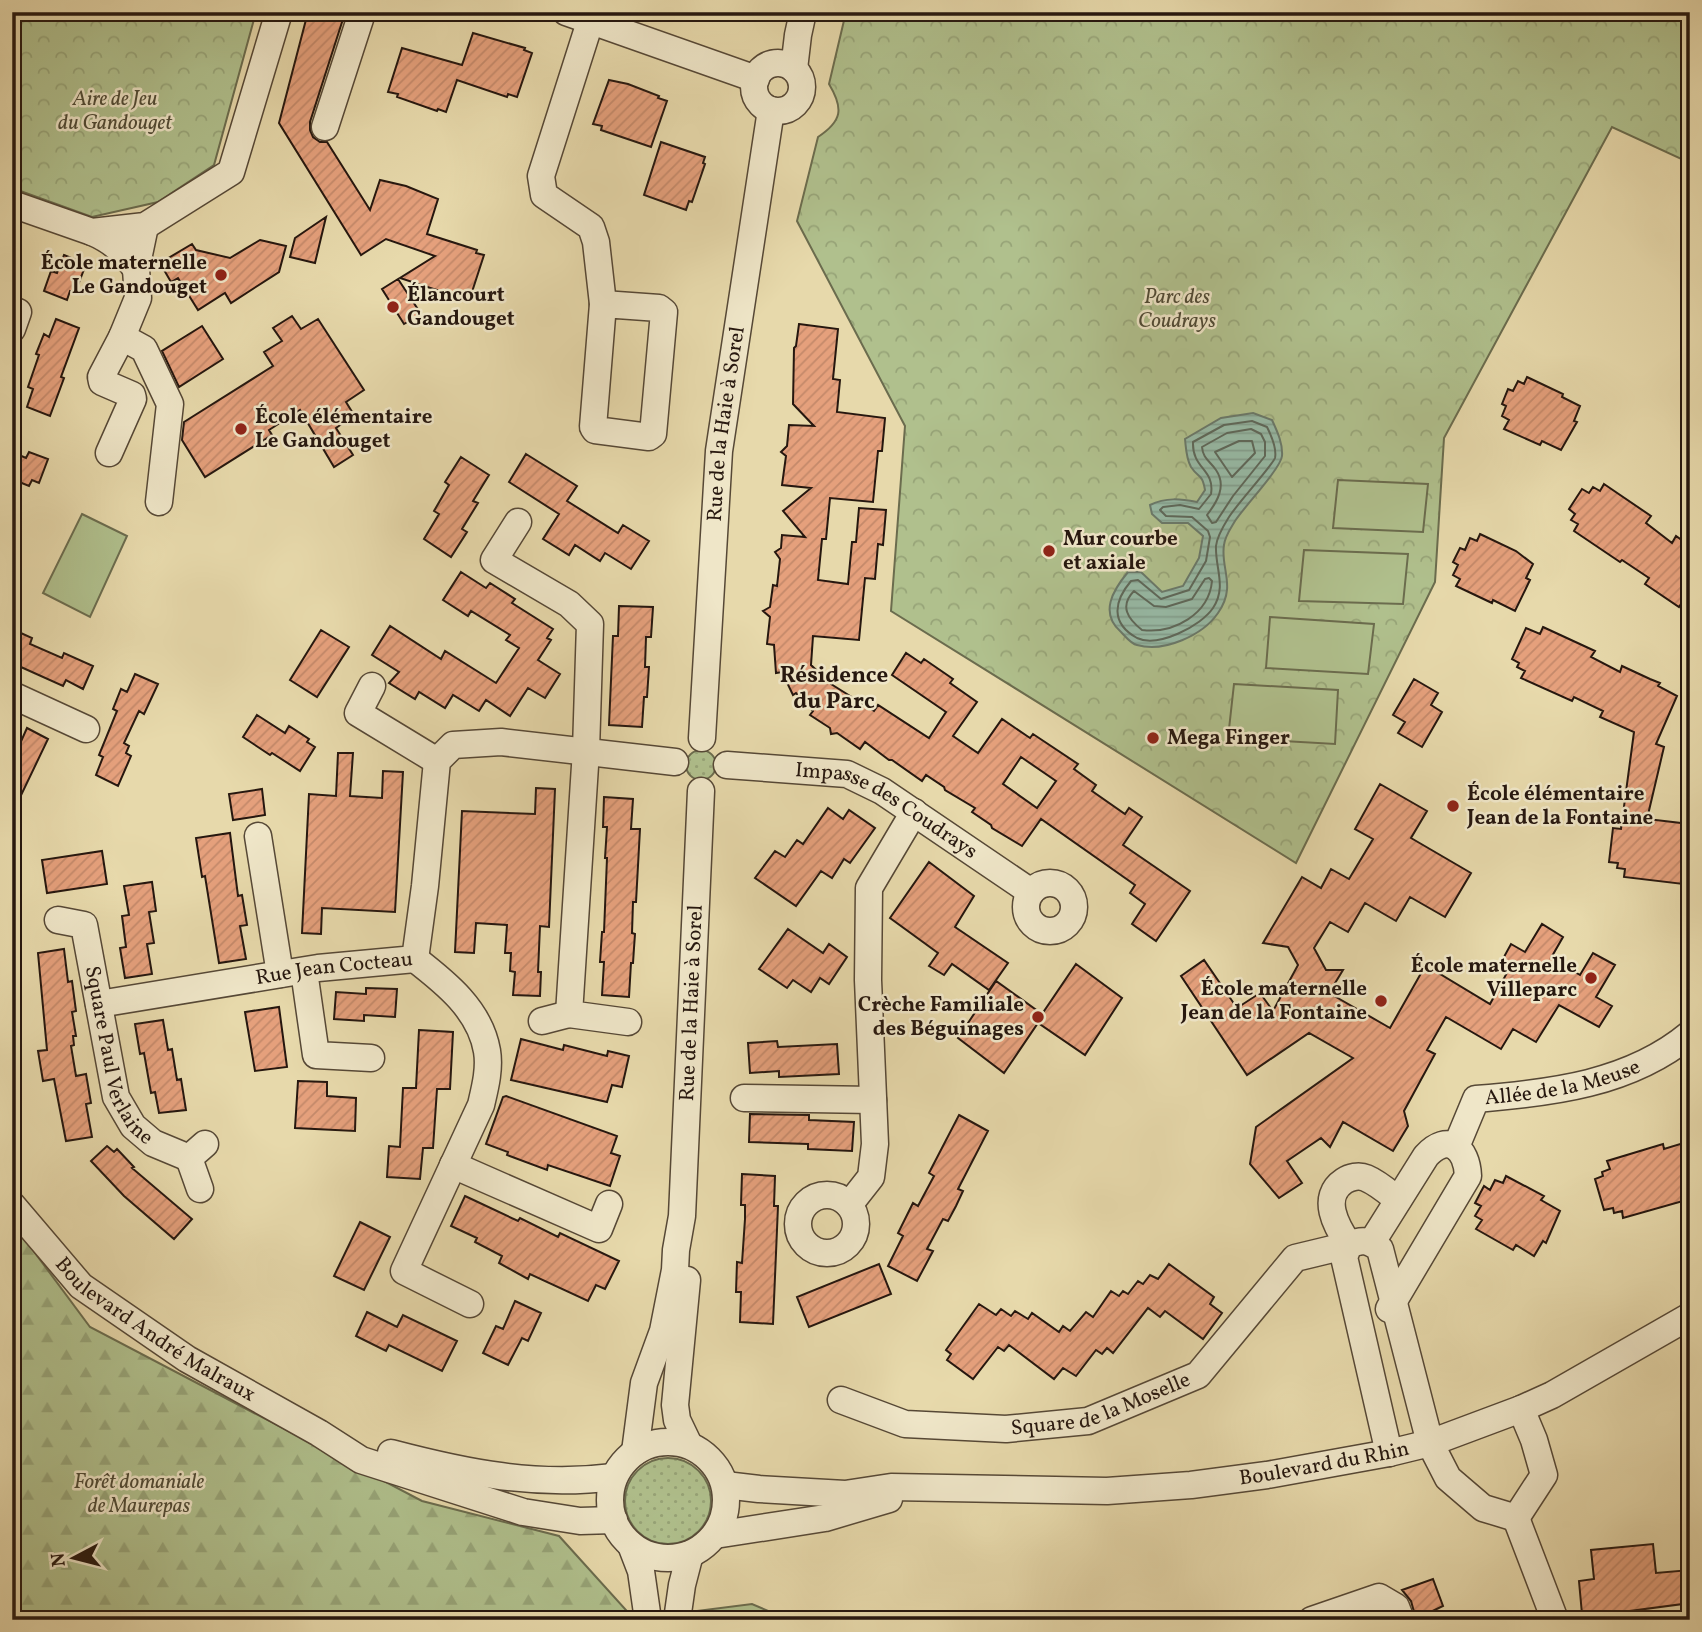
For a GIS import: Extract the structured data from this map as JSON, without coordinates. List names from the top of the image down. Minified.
{"streets":{"street":["Rue de la Haie à Sorel","Impasse des Coudrays","Rue Jean Cocteau","Square Paul Verlaine","Allée de la Meuse","Boulevard André Malraux","Square de la Moselle","Boulevard du Rhin"]},"crossings":[["Rue de la Haie à Sorel","Impasse des Coudrays"],["Rue de la Haie à Sorel","Boulevard André Malraux"],["Rue de la Haie à Sorel","Boulevard du Rhin"],["Rue Jean Cocteau","Square Paul Verlaine"],["Boulevard André Malraux","Boulevard du Rhin"]],"districts":["Résidence du Parc"],"parks":["Aire de Jeu du Gandouget","Parc des Coudrays","Forêt domaniale de Maurepas"],"places":["École maternelle Le Gandouget","Élancourt Gandouget","École élémentaire Le Gandouget","Mur courbe et axiale","Mega Finger","École élémentaire Jean de la Fontaine","École maternelle Villeparc","École maternelle Jean de la Fontaine","Crèche Familiale des Béguinages"],"north":"left"}
